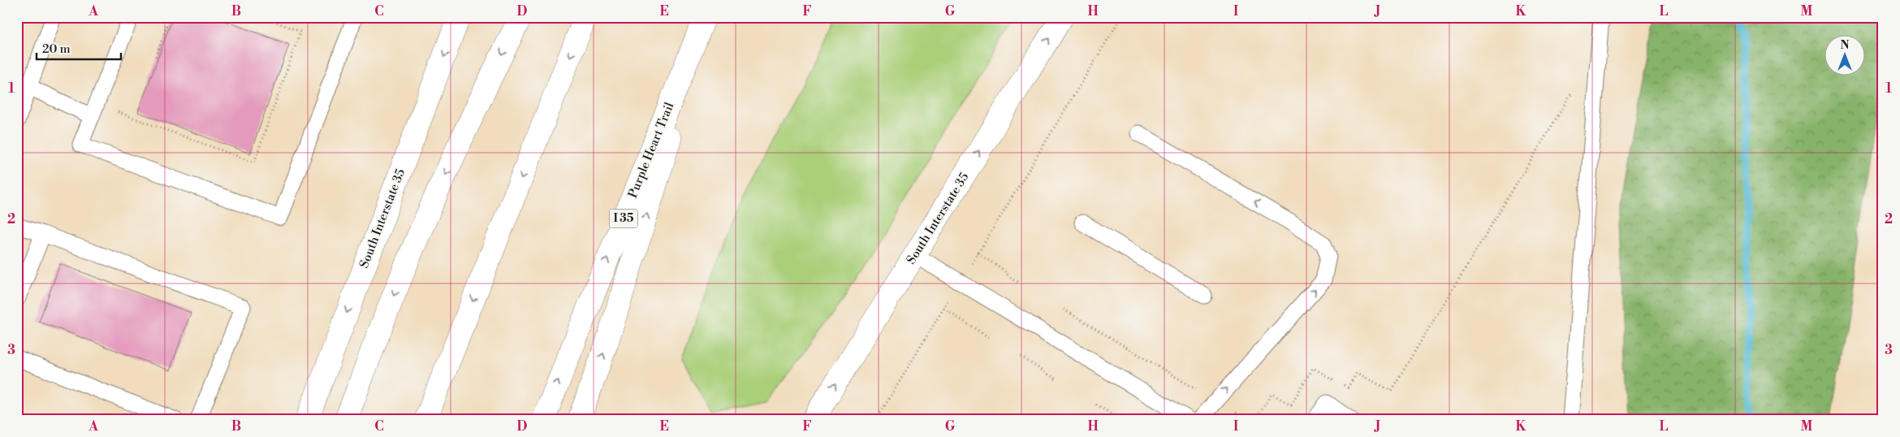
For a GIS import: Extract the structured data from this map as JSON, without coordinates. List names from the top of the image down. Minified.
{"streets":{"main road":["Purple Heart Trail","South Interstate 35","I 35"]},"scale_bar":"20 m","north":"top","grid":{"columns":["A","B","C","D","E","F","G","H","I","J","K","L","M"],"rows":["1","2","3"]}}
